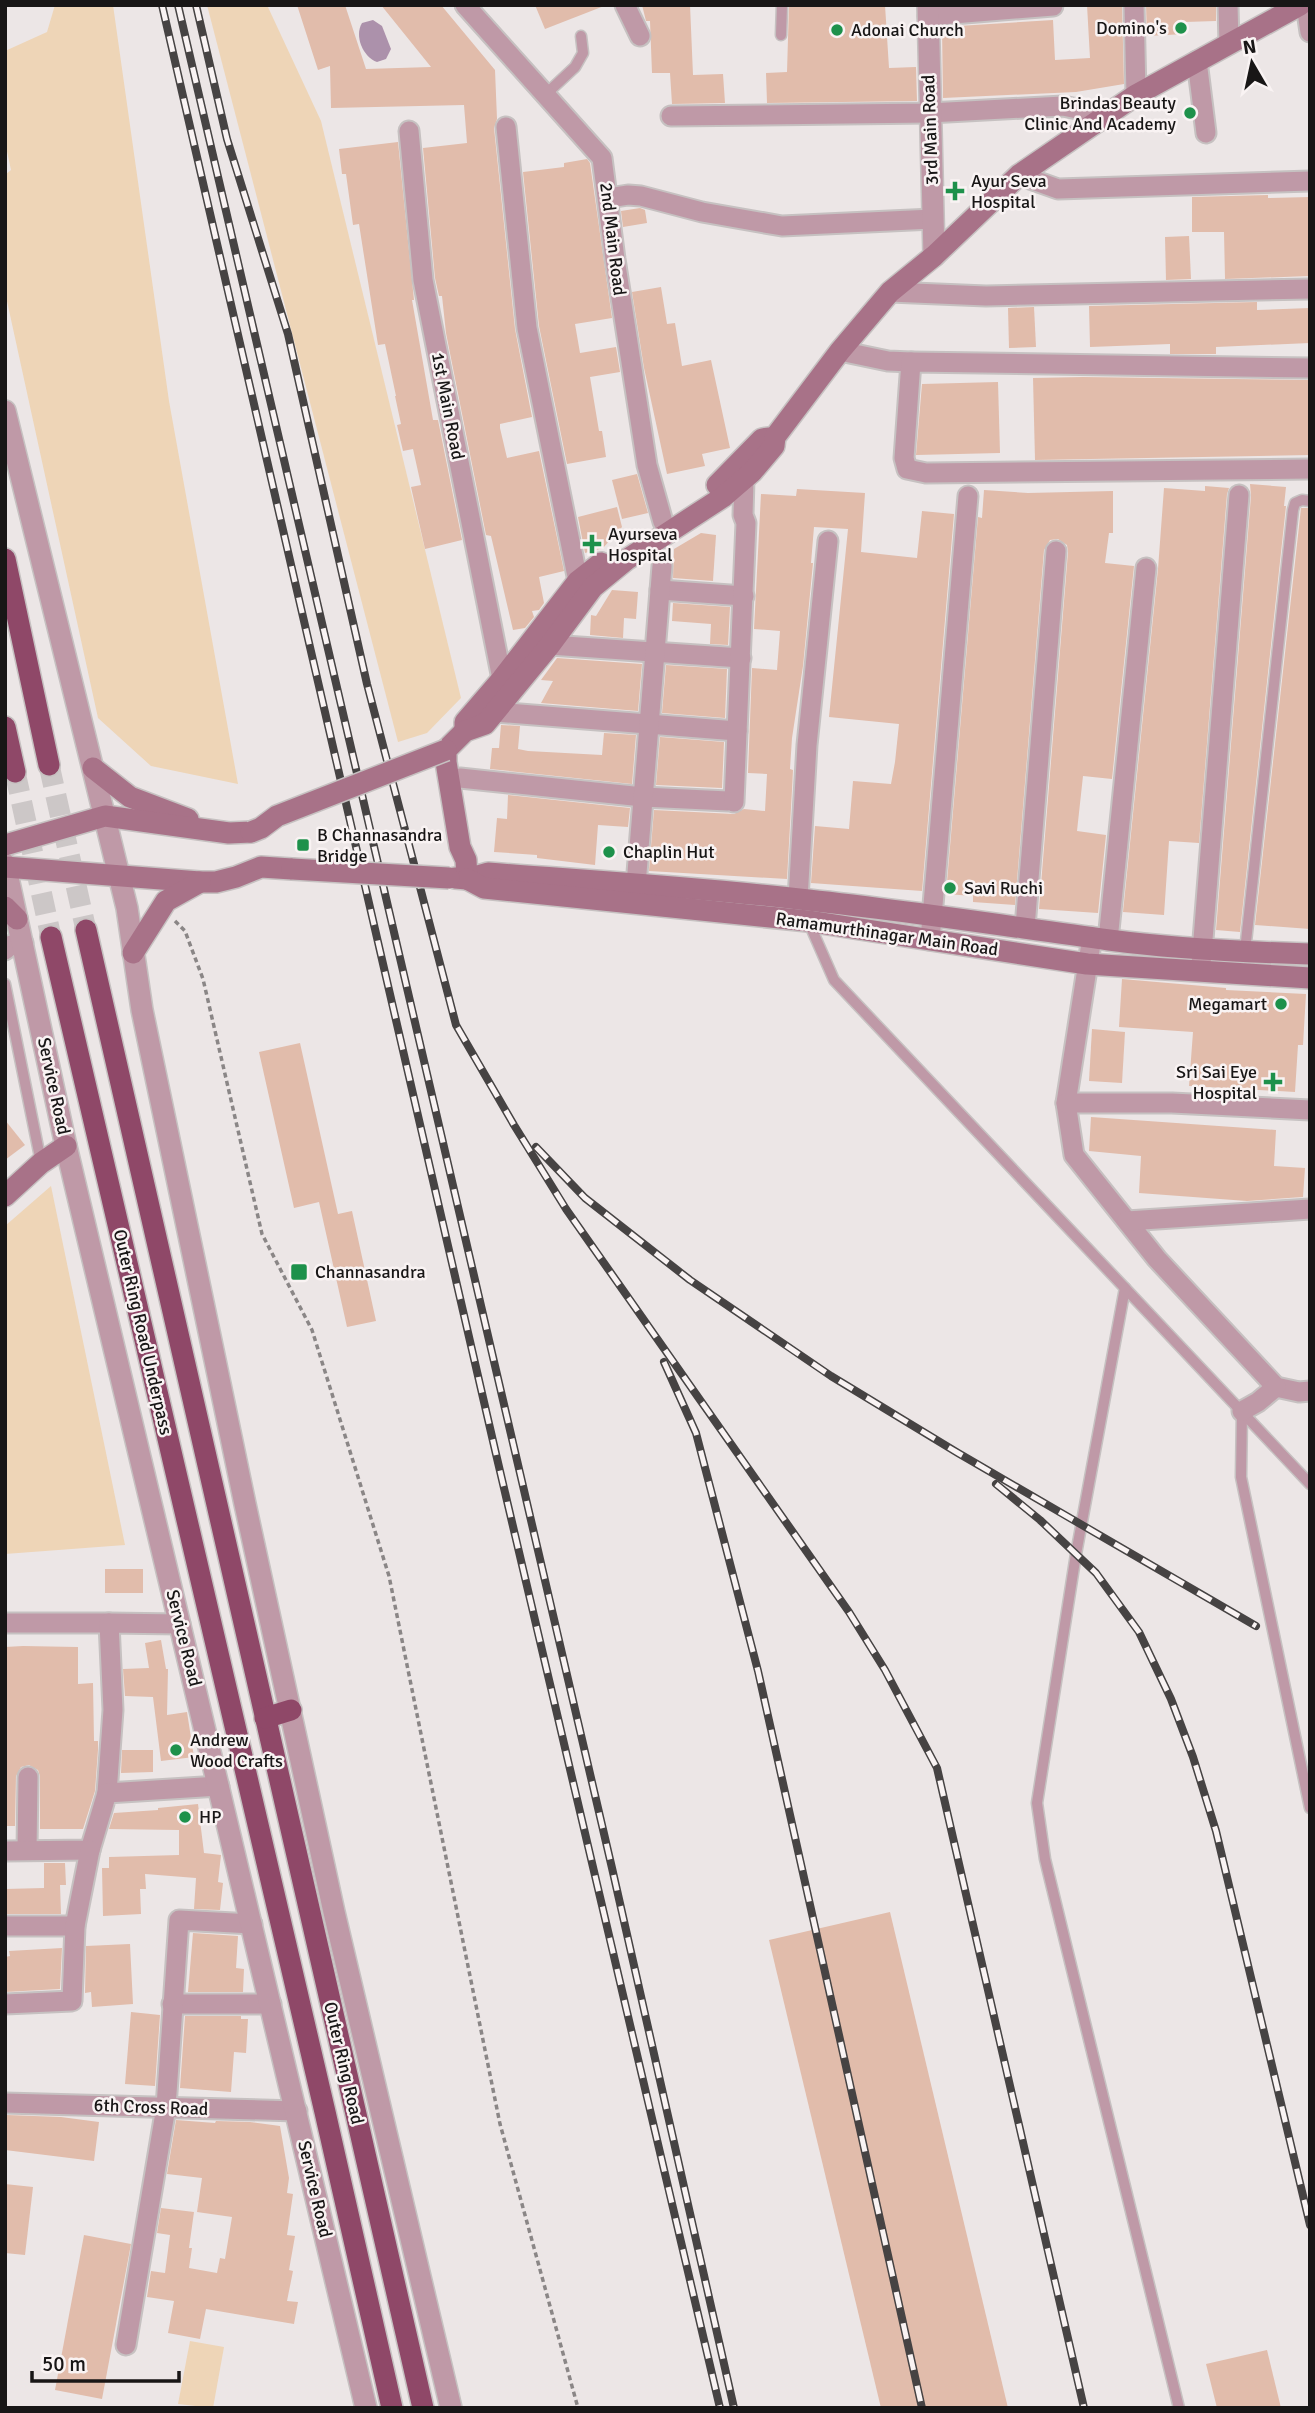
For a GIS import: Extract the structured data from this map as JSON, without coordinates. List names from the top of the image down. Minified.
{"streets":{"highway":["Outer Ring Road Underpass","Outer Ring Road"],"main road":["Ramamurthinagar Main Road"],"street":["3rd Main Road","2nd Main Road","1st Main Road","Service Road","6th Cross Road"]},"crossings":[["Ramamurthinagar Main Road","Service Road"],["Service Road","6th Cross Road"],["Outer Ring Road Underpass","Outer Ring Road"]],"places":{"other":["Domino's","Adonai Church","Brindas Beauty Clinic And Academy","Chaplin Hut","Savi Ruchi","Megamart","Andrew Wood Crafts","HP"],"health":["Ayur Seva Hospital","Ayurseva Hospital","Sri Sai Eye Hospital"],"transit":["B Channasandra Bridge","Channasandra"]},"scale_bar":"50 m","north":"top"}
